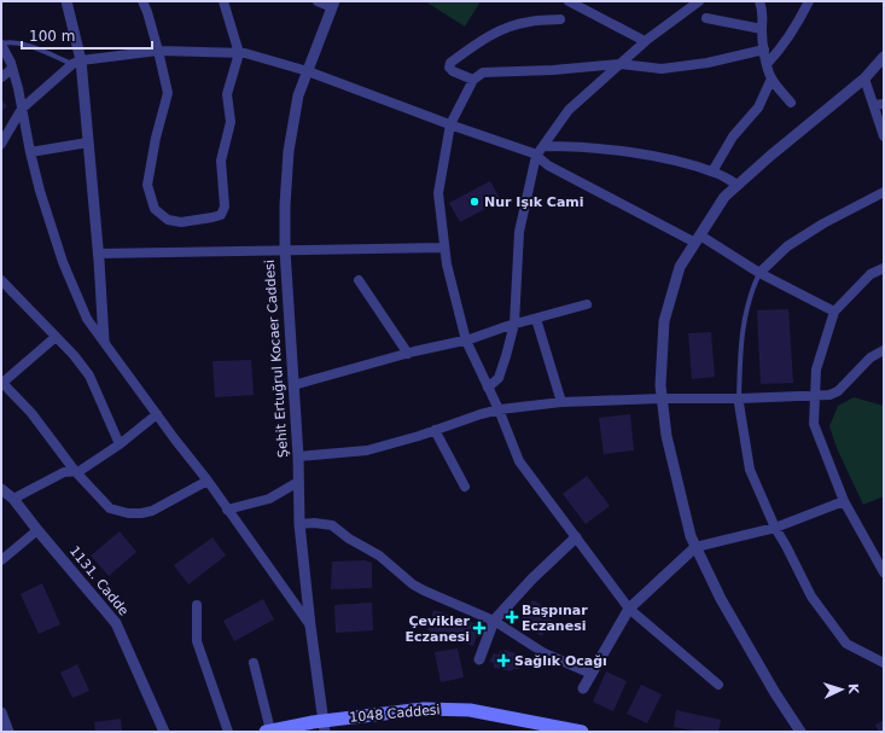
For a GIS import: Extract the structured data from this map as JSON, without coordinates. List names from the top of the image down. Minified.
{"streets":{"main road":["1048 Caddesi"],"street":["Şehit Ertuğrul Kocaer Caddesi","1131. Cadde"]},"crossings":[["Şehit Ertuğrul Kocaer Caddesi","1048 Caddesi"]],"places":{"other":["Nur Işık Cami"],"health":["Başpınar Eczanesi","Çevikler Eczanesi","Sağlık Ocağı"]},"scale_bar":"100 m","north":"right"}
